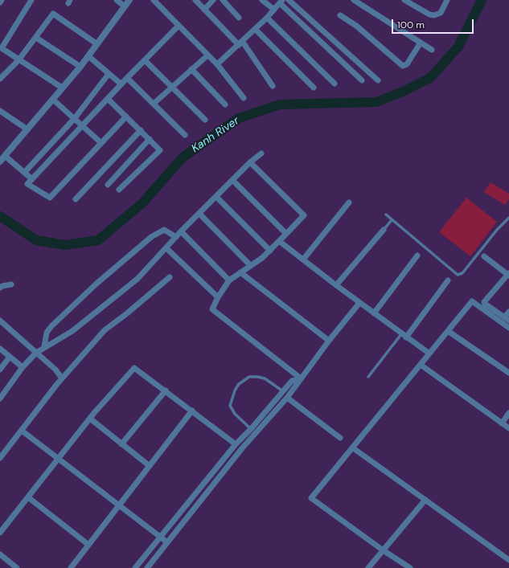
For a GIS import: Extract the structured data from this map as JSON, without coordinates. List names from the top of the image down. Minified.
{"water":["Kanh River"],"scale_bar":"100 m"}
